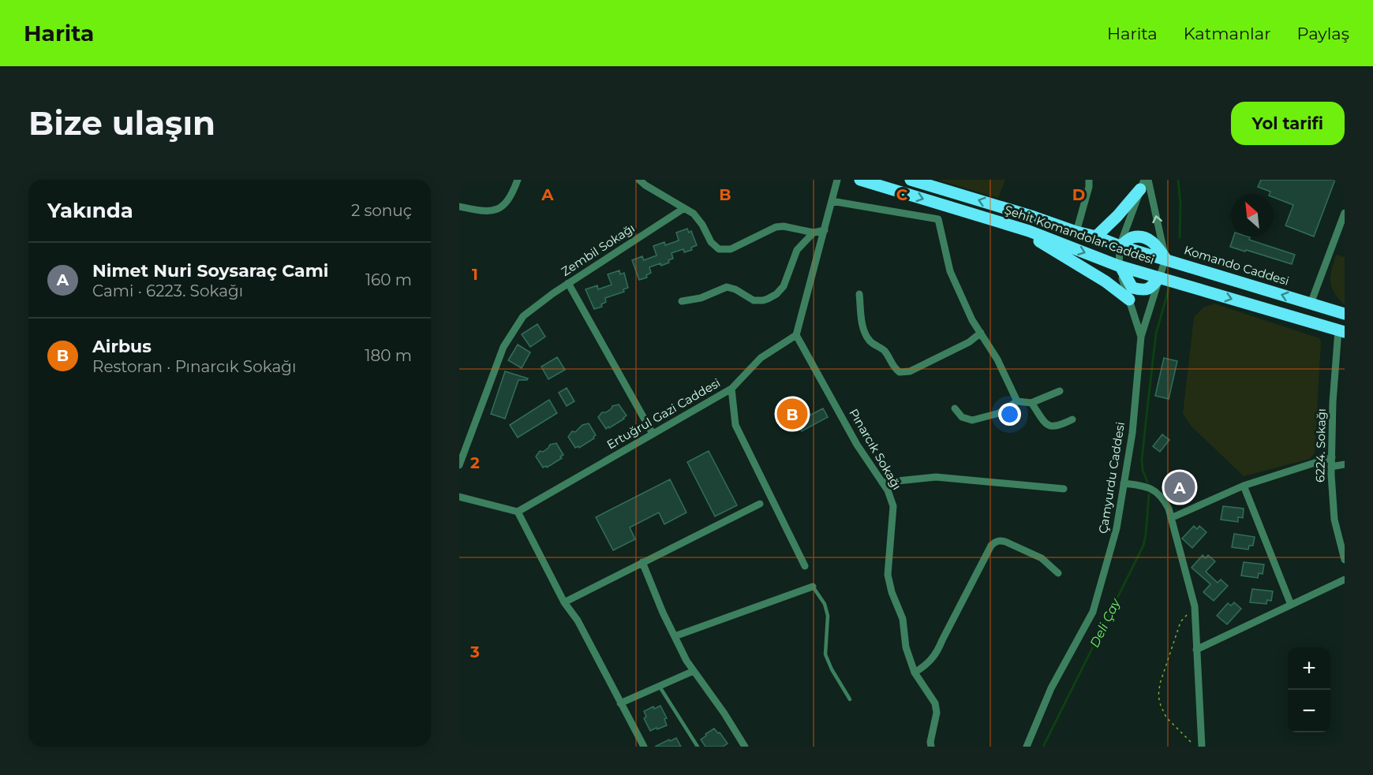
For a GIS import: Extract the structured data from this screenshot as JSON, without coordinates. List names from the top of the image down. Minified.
{"streets":{"main road":["Şehit Komandolar Caddesi","Komando Caddesi"],"street":["Zembil Sokağı","Ertuğrul Gazi Caddesi","6224. Sokağı","Pınarcık Sokağı","Çamyurdu Caddesi"]},"crossings":[["Şehit Komandolar Caddesi","Komando Caddesi"],["Şehit Komandolar Caddesi","6224. Sokağı"],["Şehit Komandolar Caddesi","Çamyurdu Caddesi"],["Komando Caddesi","Çamyurdu Caddesi"],["Ertuğrul Gazi Caddesi","Pınarcık Sokağı"]],"one_way":["Komando Caddesi"],"water":["Deli Çay"],"north":"top left","page":{"header":"Harita","nav":["Harita","Katmanlar","Paylaş"],"buttons":"Yol tarifi","title":"Bize ulaşın","heading":["Yakında","2 sonuç"],"list":[{"mark":"A","name":"Nimet Nuri Soysaraç Cami","note":"Cami · 6223. Sokağı","value":"160 m"},{"mark":"B","name":"Airbus","note":"Restoran · Pınarcık Sokağı","value":"180 m"}],"pins":["B","A"],"map_buttons":["+","−"]},"grid":{"columns":["A","B","C","D"],"rows":["1","2","3"]}}
